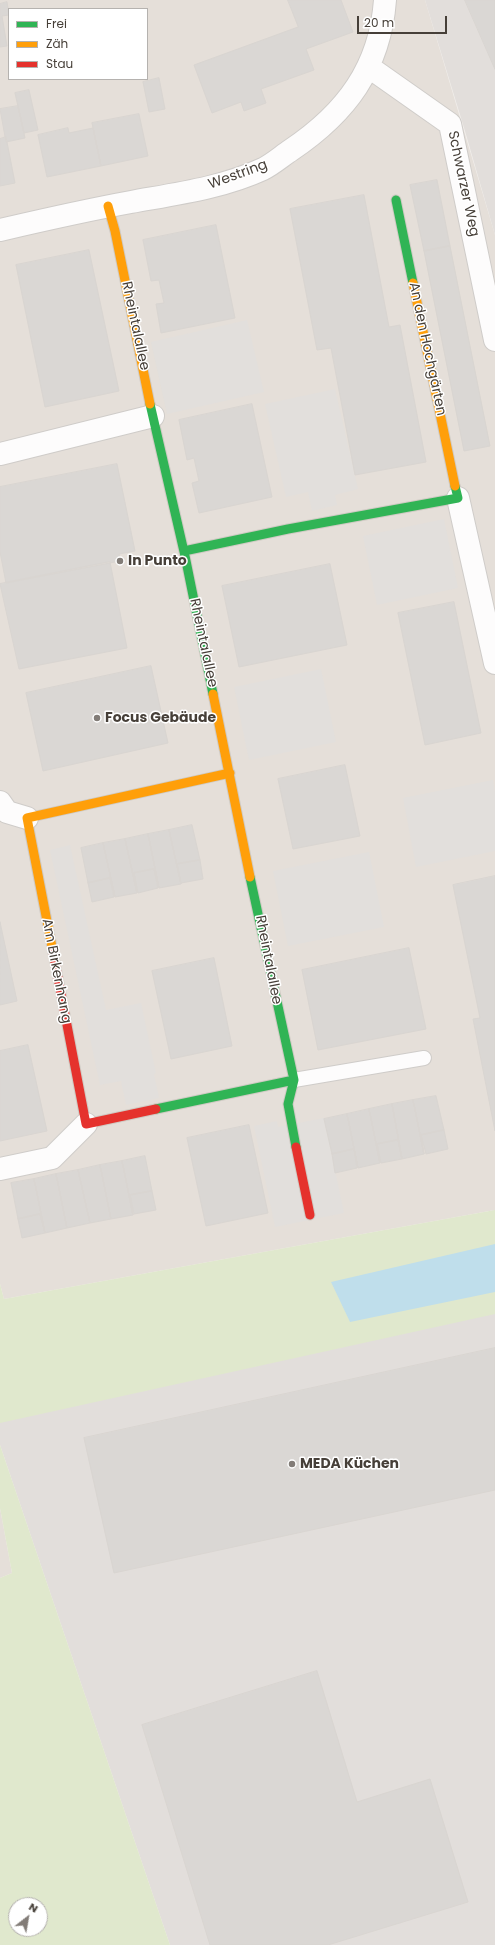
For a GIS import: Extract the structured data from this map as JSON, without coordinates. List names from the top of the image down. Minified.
{"streets":{"street":["Westring","Schwarzer Weg","Rheintalallee","An den Hochgärten","Am Birkenhang"]},"crossings":[["Westring","Schwarzer Weg"],["Westring","Rheintalallee"]],"places":["In Punto","Focus Gebäude","MEDA Küchen"],"legend":["Frei","Zäh","Stau"],"scale_bar":"20 m","north":"top right"}
